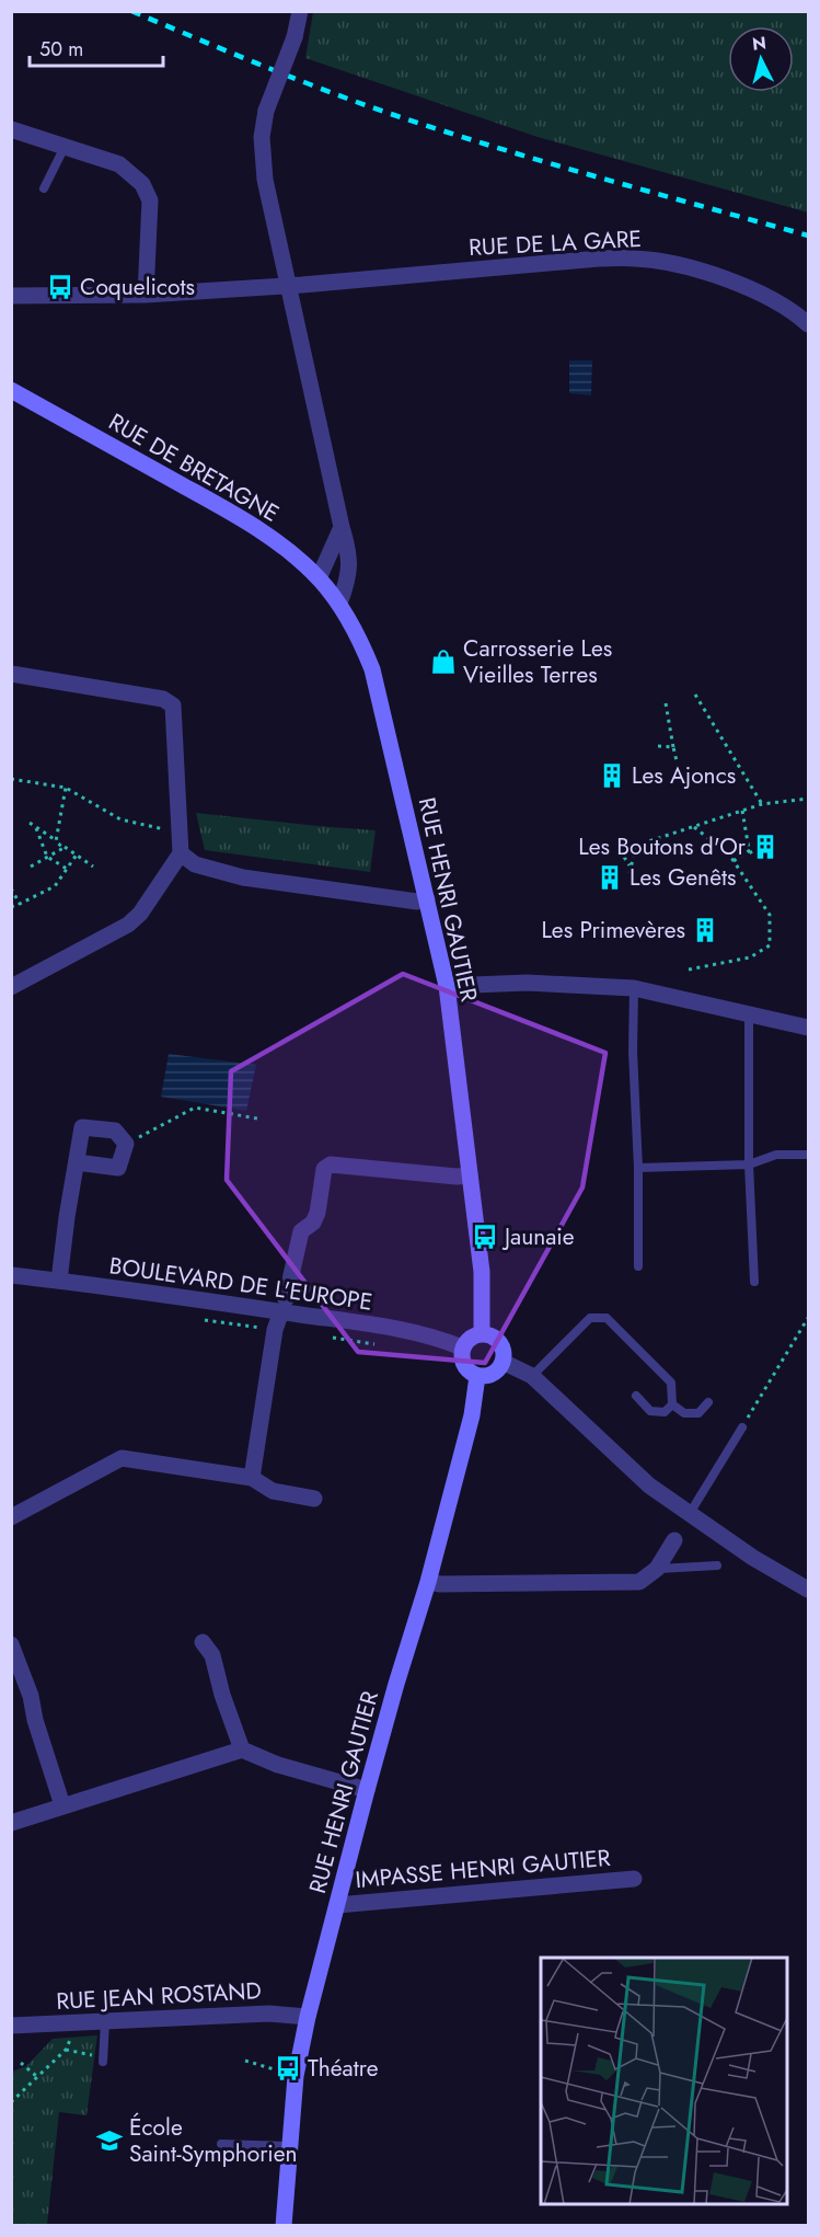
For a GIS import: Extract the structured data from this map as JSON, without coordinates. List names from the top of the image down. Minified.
{"streets":{"main road":["RUE DE BRETAGNE","RUE HENRI GAUTIER"],"street":["RUE DE LA GARE","BOULEVARD DE L'EUROPE","IMPASSE HENRI GAUTIER","RUE JEAN ROSTAND"]},"crossings":[["RUE DE BRETAGNE","RUE HENRI GAUTIER"],["RUE HENRI GAUTIER","BOULEVARD DE L'EUROPE"],["RUE HENRI GAUTIER","IMPASSE HENRI GAUTIER"],["RUE HENRI GAUTIER","RUE JEAN ROSTAND"]],"places":{"bus stop":["Coquelicots","Jaunaie","Théatre"],"shop":["Carrosserie Les Vieilles Terres"],"building":["Les Ajoncs","Les Boutons d'Or","Les Genêts","Les Primevères"],"school or university":["École Saint-Symphorien"]},"scale_bar":"50 m","north":"top"}
